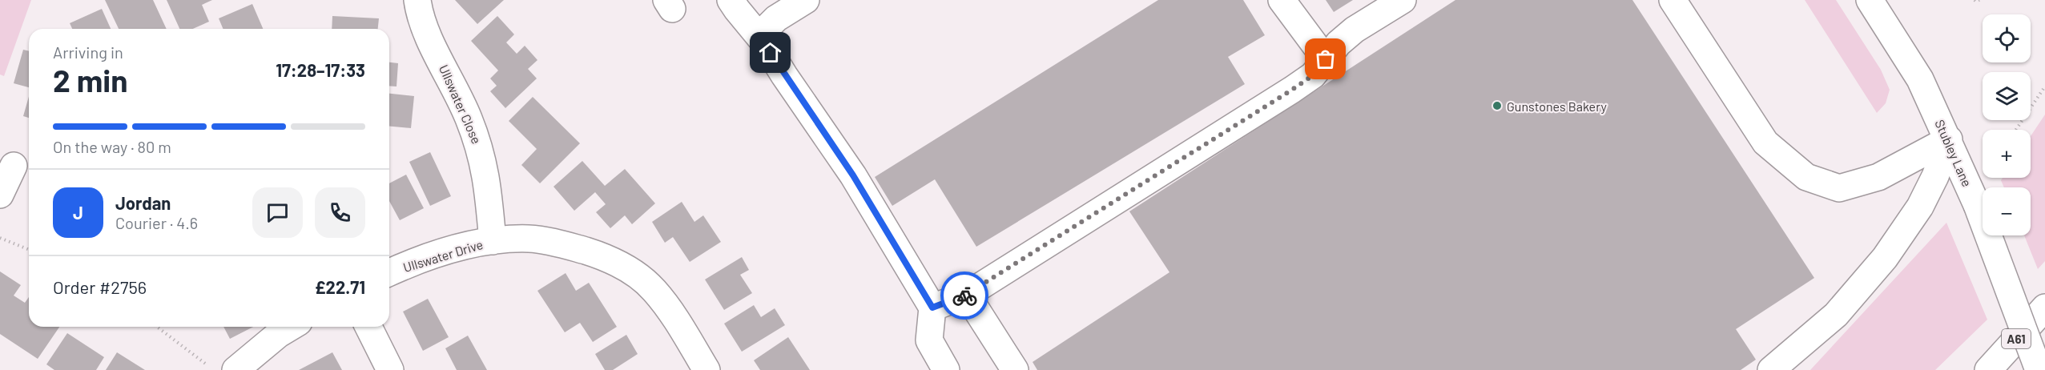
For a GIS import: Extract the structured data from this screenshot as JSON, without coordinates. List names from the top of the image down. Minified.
{"streets":{"main road":["Ullswater Close","Stubley Lane","Ullswater Drive","A61"]},"crossings":[["Ullswater Close","Ullswater Drive"]],"places":["Gunstones Bakery"],"page":{"map_buttons":["+","−"],"heading":["2 min","Arriving in","17:28–17:33"],"panel":["Jordan","Courier · 4.6","Order #2756","£22.71"],"bar":"On the way · 80 m","round":"J"}}
